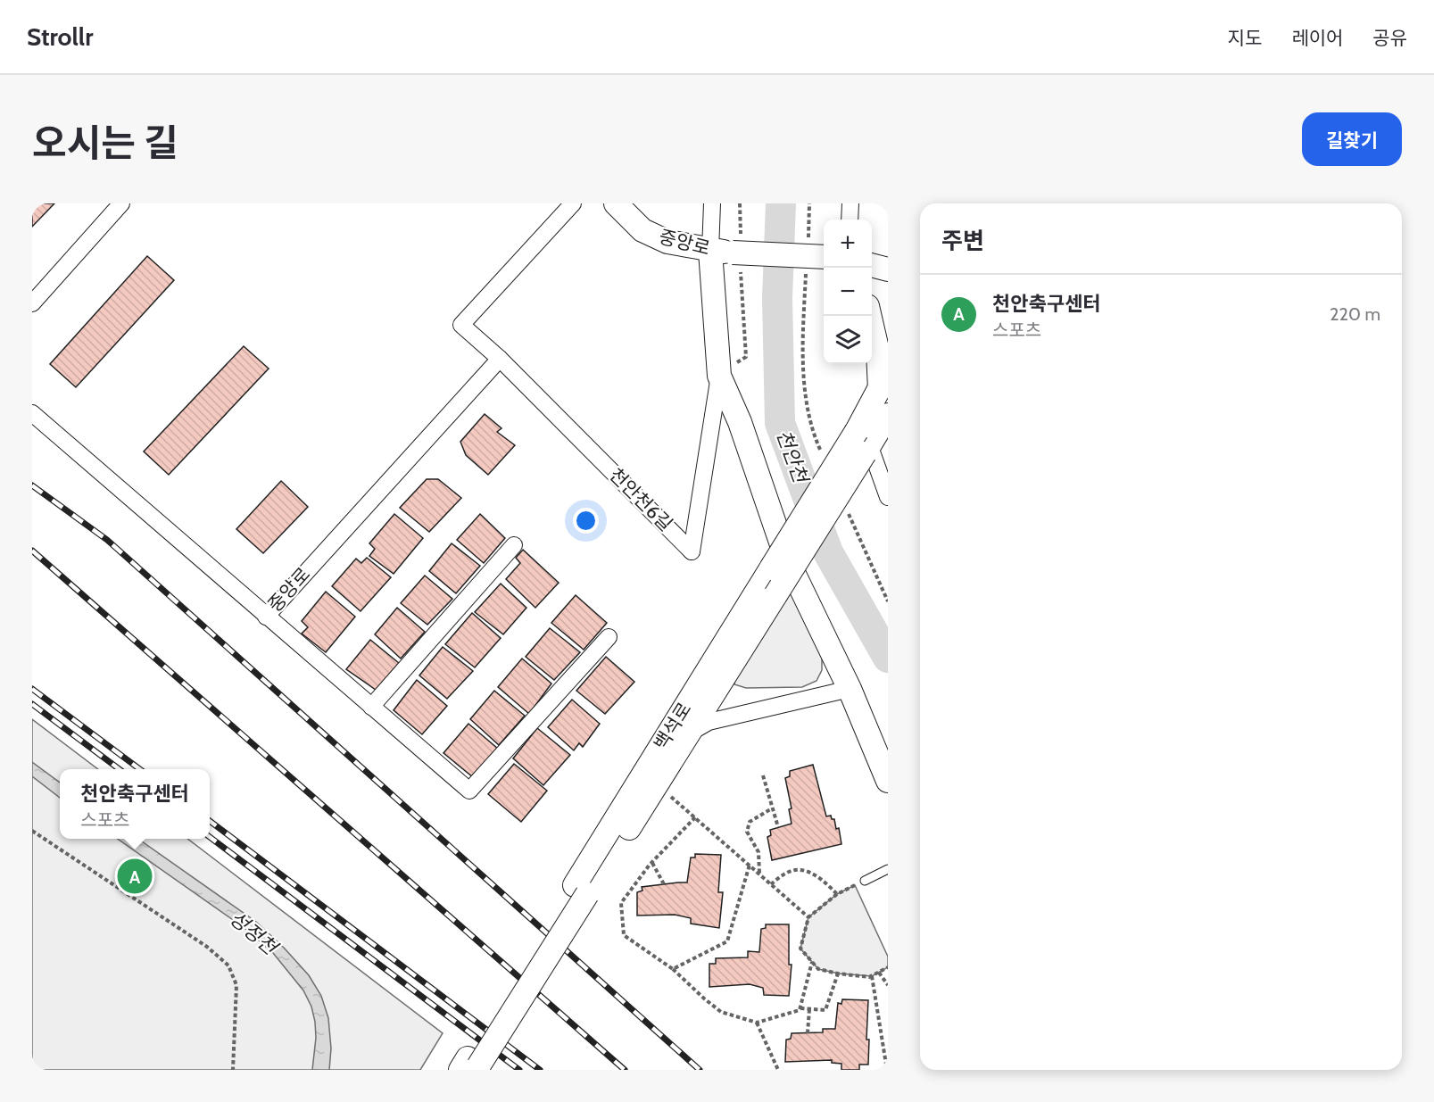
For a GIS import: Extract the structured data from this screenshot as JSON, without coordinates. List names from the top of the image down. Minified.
{"streets":{"main road":["중앙로","천안천6길","백석로"]},"crossings":[["중앙로","천안천6길"]],"water":["천안천","성정천"],"page":{"header":"Strollr","nav":["지도","레이어","공유"],"title":"오시는 길","buttons":"길찾기","heading":"주변","map_buttons":["+","−"],"list":[{"mark":"A","name":"천안축구센터","note":"스포츠","value":"220 m"}],"popup":["천안축구센터","스포츠"],"pins":"A"}}
